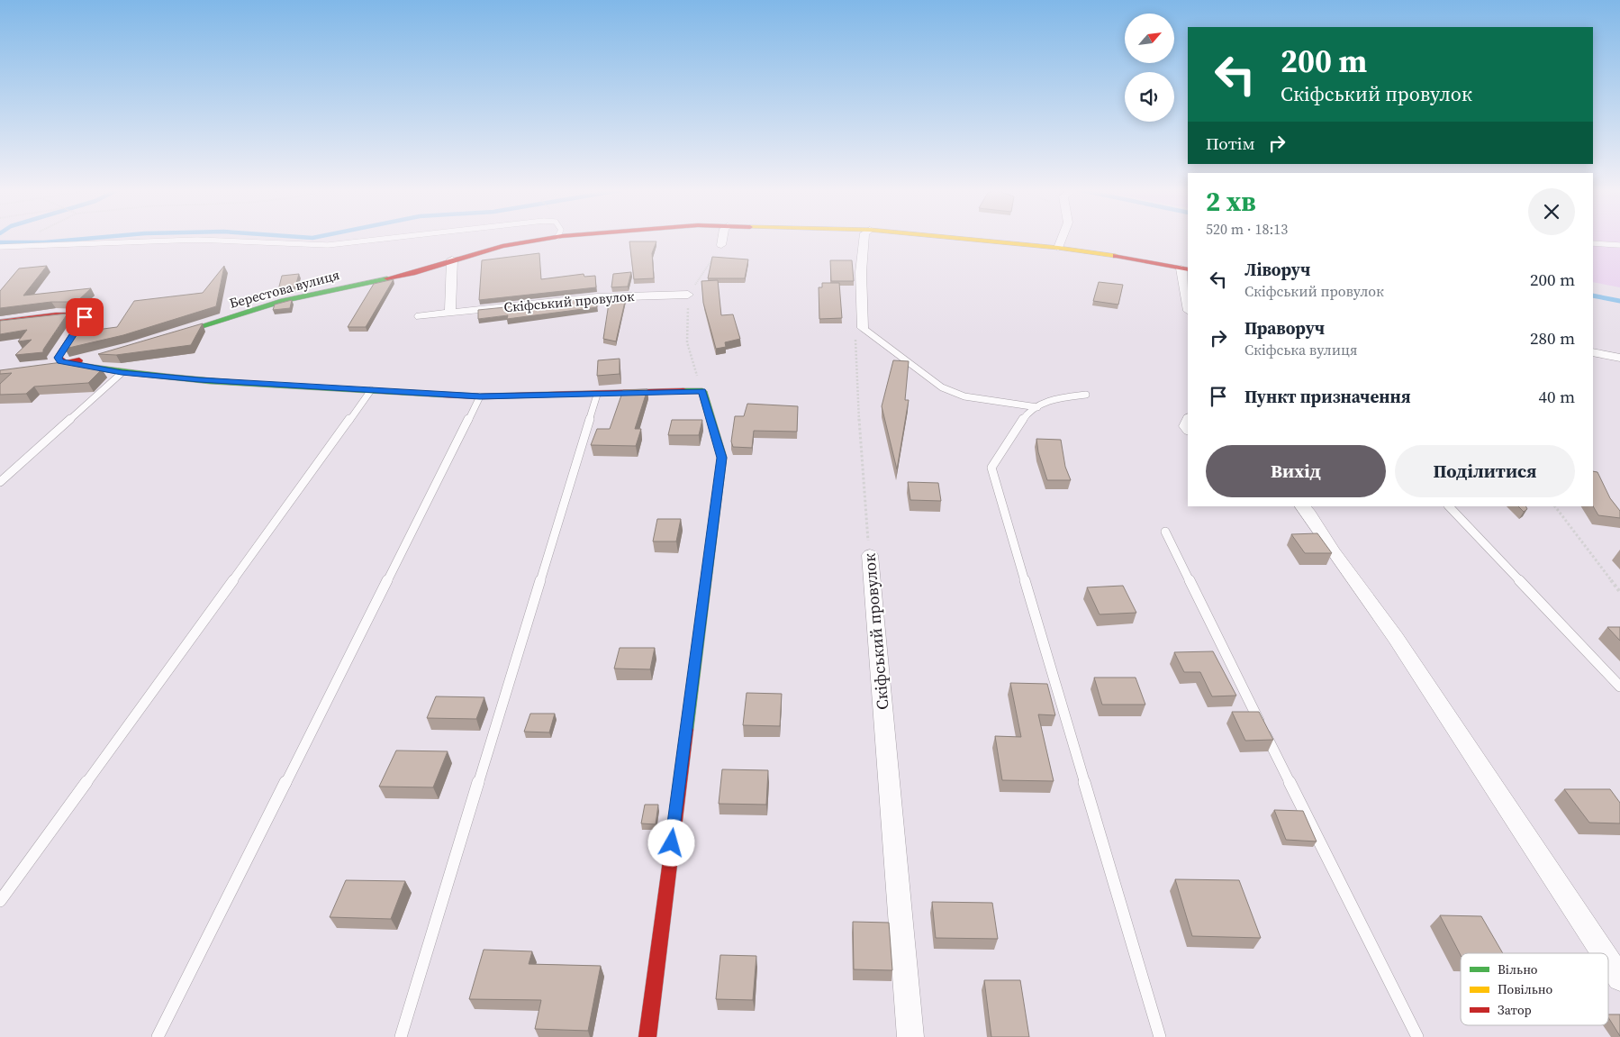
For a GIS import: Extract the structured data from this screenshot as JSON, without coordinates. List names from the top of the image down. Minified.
{"streets":{"street":["Берестова вулиця","Скіфський провулок"]},"legend":["Вільно","Повільно","Затор"],"north":"top right","page":{"turn":["200 m","Скіфський провулок"],"then":"Потім","heading":["2 хв","520 m · 18:13"],"list":[{"name":"Ліворуч","note":"Скіфський провулок","value":"200 m"},{"name":"Праворуч","note":"Скіфська вулиця","value":"280 m"},{"name":"Пункт призначення","value":"40 m"}],"buttons":["Вихід","Поділитися"]}}
